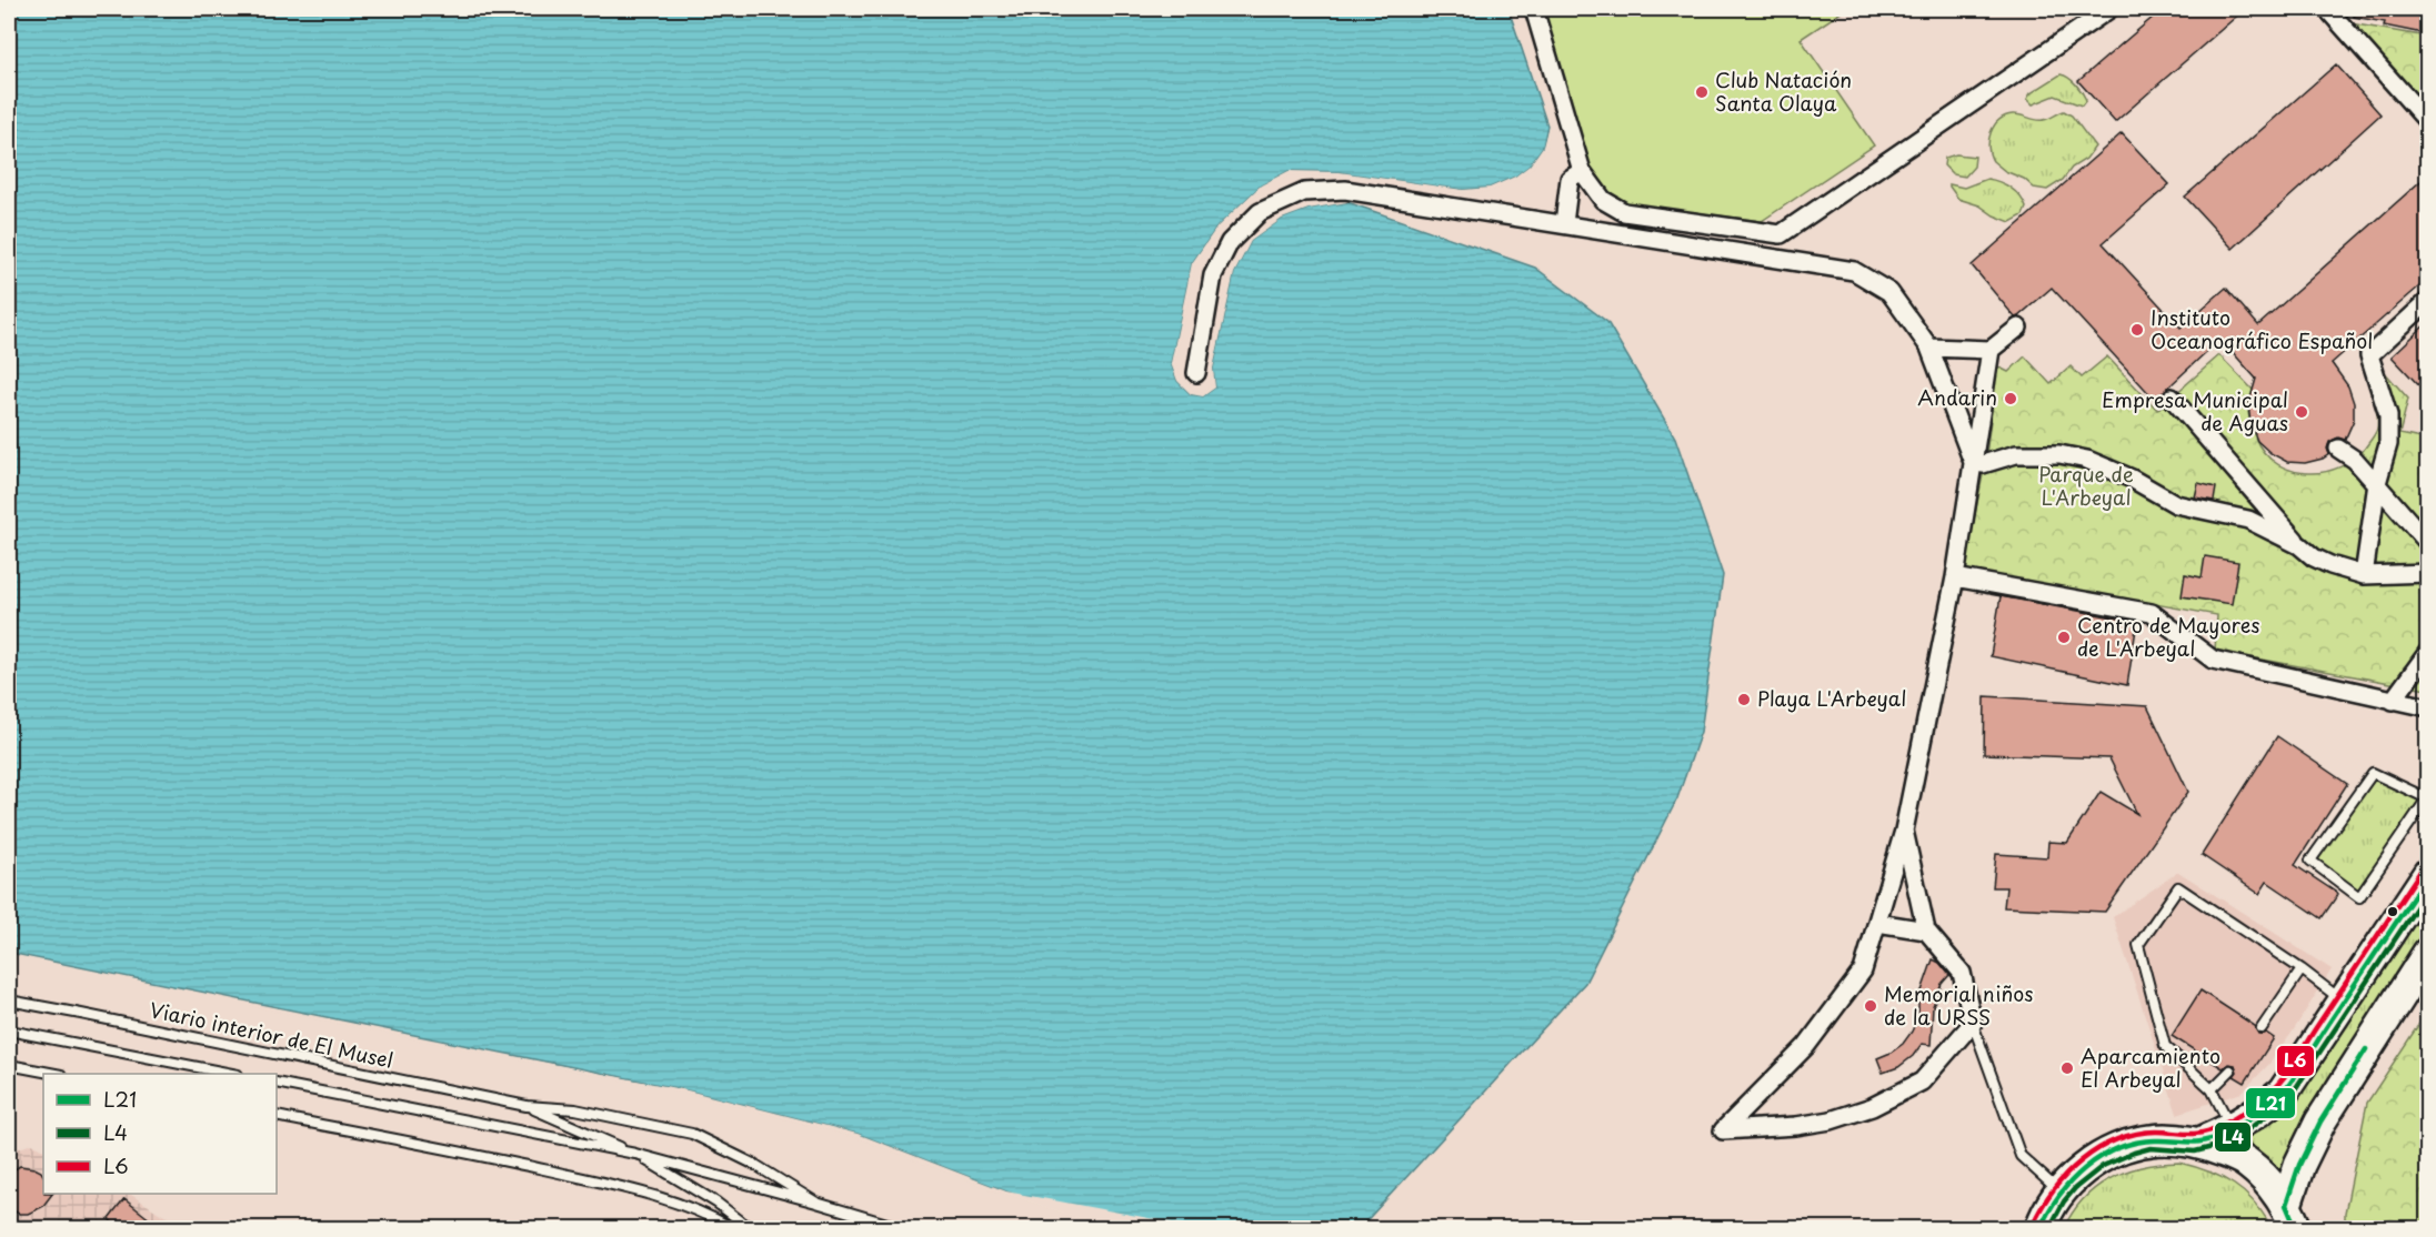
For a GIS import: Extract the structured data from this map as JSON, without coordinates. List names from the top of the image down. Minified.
{"streets":{"lane":["Viario interior de El Musel"]},"parks":["Parque de L'Arbeyal"],"places":["Club Natación Santa Olaya","Instituto Oceanográfico Español","Andarin","Empresa Municipal de Aguas","Centro de Mayores de L'Arbeyal","Playa L'Arbeyal","Memorial niños de la URSS","Aparcamiento El Arbeyal"],"lines":["transit line L6","transit line L21","transit line L4"],"legend":["L21","L4","L6"]}
